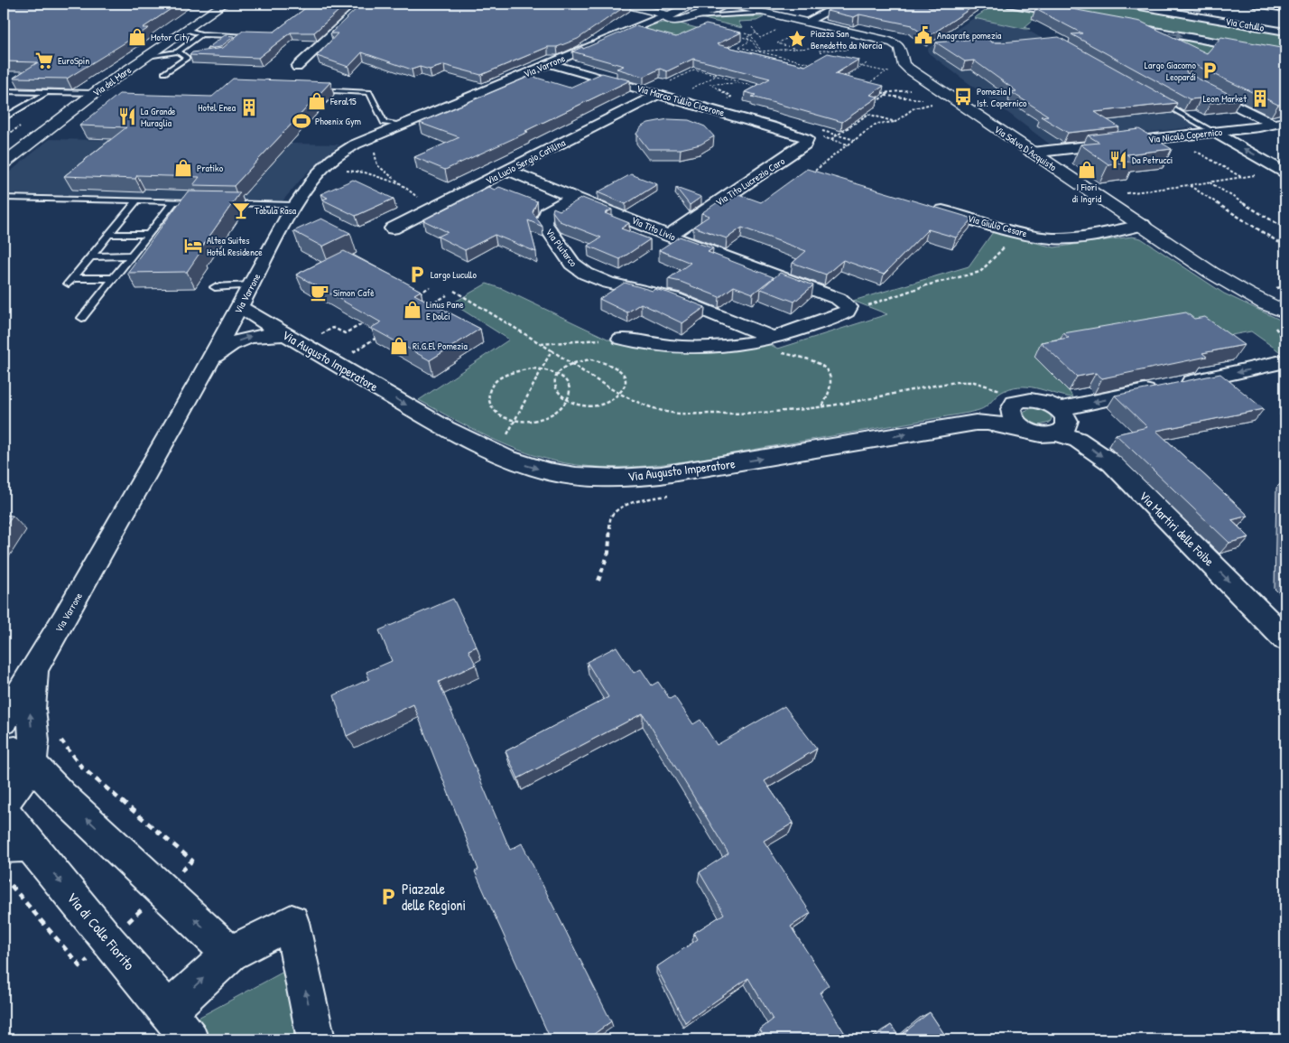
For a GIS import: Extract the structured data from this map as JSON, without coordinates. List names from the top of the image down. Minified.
{"streets":{"street":["Via Catullo","Via Varrone","Via del Mare","Via Marco Tullio Cicerone","Via Nicolò Copernico","Via Salvo D'Acquisto","Via Lucio Sergio Catilina","Via Tito Lucrezio Caro","Via Giulio Cesare","Via Tito Livio","Via Plutarco","Via Augusto Imperatore","Via Martiri delle Foibe","Via di Colle Fiorito"]},"crossings":[["Via Varrone","Via Marco Tullio Cicerone"],["Via Varrone","Via Augusto Imperatore"],["Via Marco Tullio Cicerone","Via Lucio Sergio Catilina"],["Via Marco Tullio Cicerone","Via Tito Lucrezio Caro"],["Via Nicolò Copernico","Via Salvo D'Acquisto"],["Via Salvo D'Acquisto","Via Giulio Cesare"],["Via Lucio Sergio Catilina","Via Tito Livio"],["Via Tito Lucrezio Caro","Via Tito Livio"],["Via Tito Livio","Via Plutarco"],["Via Augusto Imperatore","Via Martiri delle Foibe"]],"one_way":["Via Augusto Imperatore","Via Martiri delle Foibe"],"places":{"public building":["Anagrafe pomezia"],"shop":["Motor City","Feral15","Pratiko","I Fiori di Ingrid","Linus Pane E Dolci","Ri.G.El Pomezia"],"place":["Piazza San Benedetto da Norcia"],"supermarket":["EuroSpin"],"parking":["Largo Giacomo Leopardi","Largo Lucullo","Piazzale delle Regioni"],"bus stop":["Pomezia | Ist. Copernico"],"building":["Leon Market","Hotel Enea"],"restaurant":["La Grande Muraglia","Da Petrucci"],"sports":["Phoenix Gym"],"bar":["Tabula Rasa"],"hotel":["Altea Suites Hotel Residence"],"cafe":["Simon Cafè"]}}
